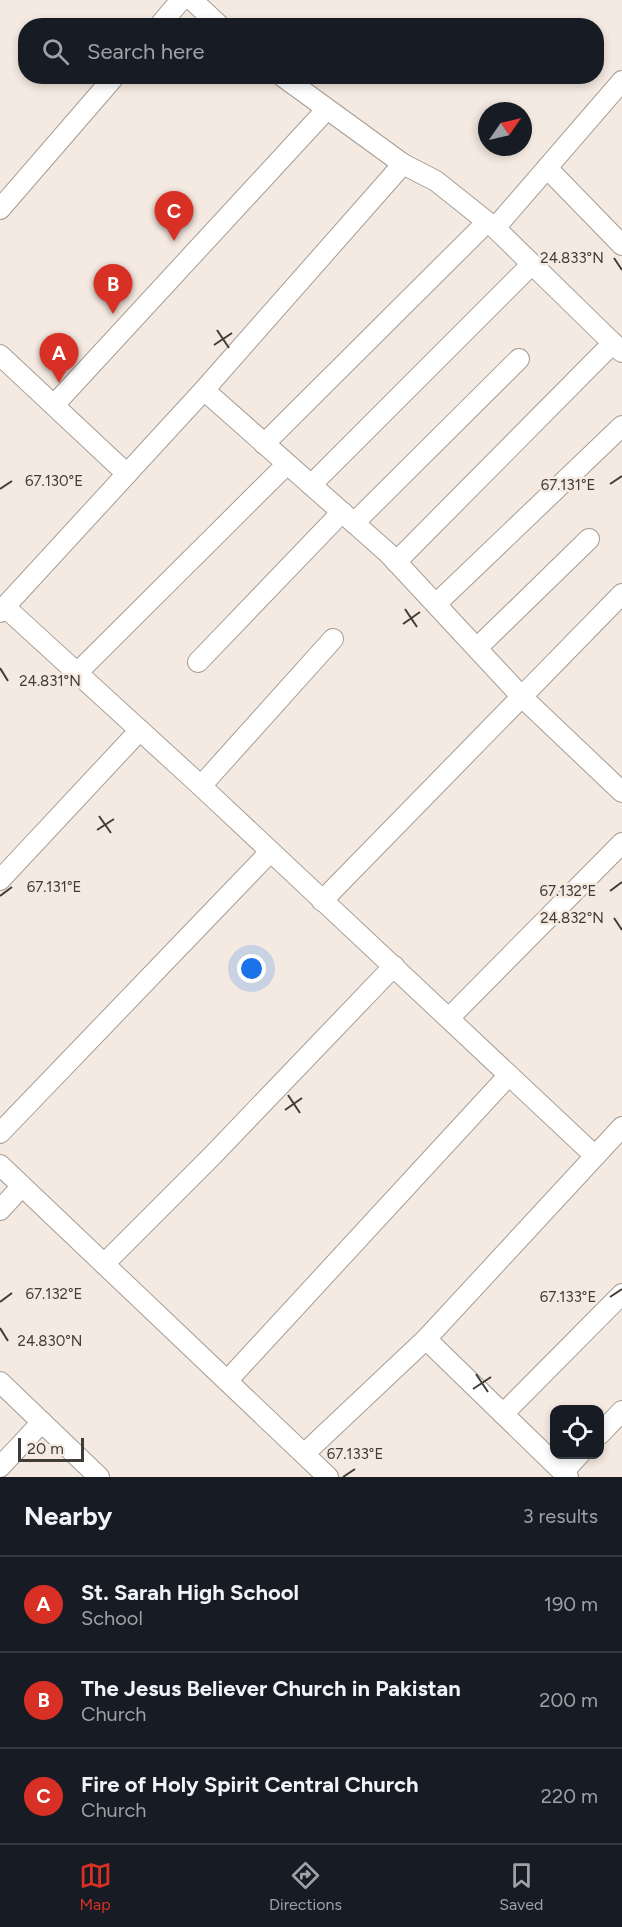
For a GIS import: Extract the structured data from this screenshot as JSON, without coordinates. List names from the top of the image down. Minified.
{"scale_bar":"20 m","north":"top right","page":{"search":"Search here","pins":["C","B","A"],"scale":"20 m","heading":["Nearby","3 results"],"list":[{"mark":"A","name":"St. Sarah High School","note":"School","value":"190 m"},{"mark":"B","name":"The Jesus Believer Church in Pakistan","note":"Church","value":"200 m"},{"mark":"C","name":"Fire of Holy Spirit Central Church","note":"Church","value":"220 m"}],"nav":["Map","Directions","Saved"]},"coordinates":["24.833°N","67.130°E","67.131°E","24.831°N","67.132°E","24.832°N","67.133°E","24.830°N"]}
